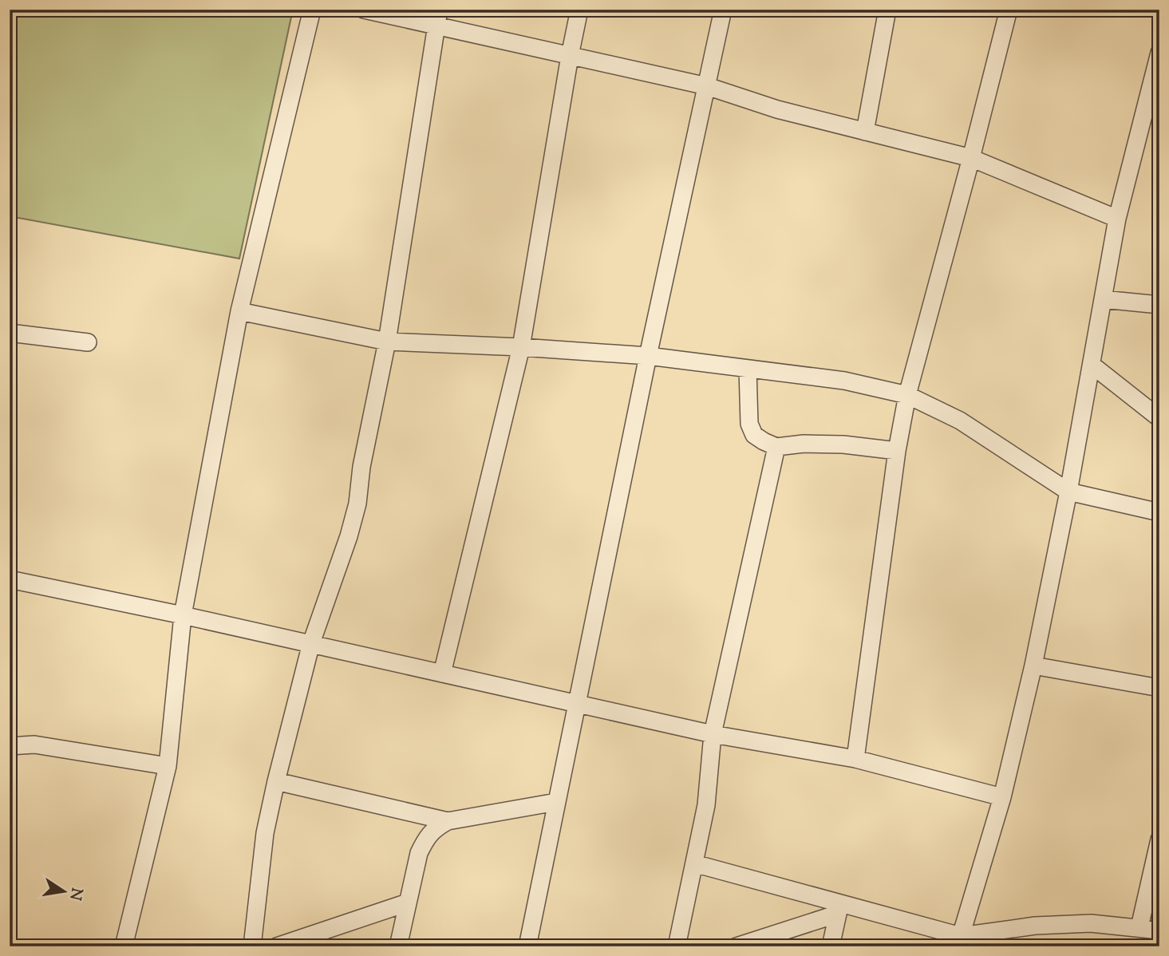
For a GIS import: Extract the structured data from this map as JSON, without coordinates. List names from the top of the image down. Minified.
{"north":"right"}
